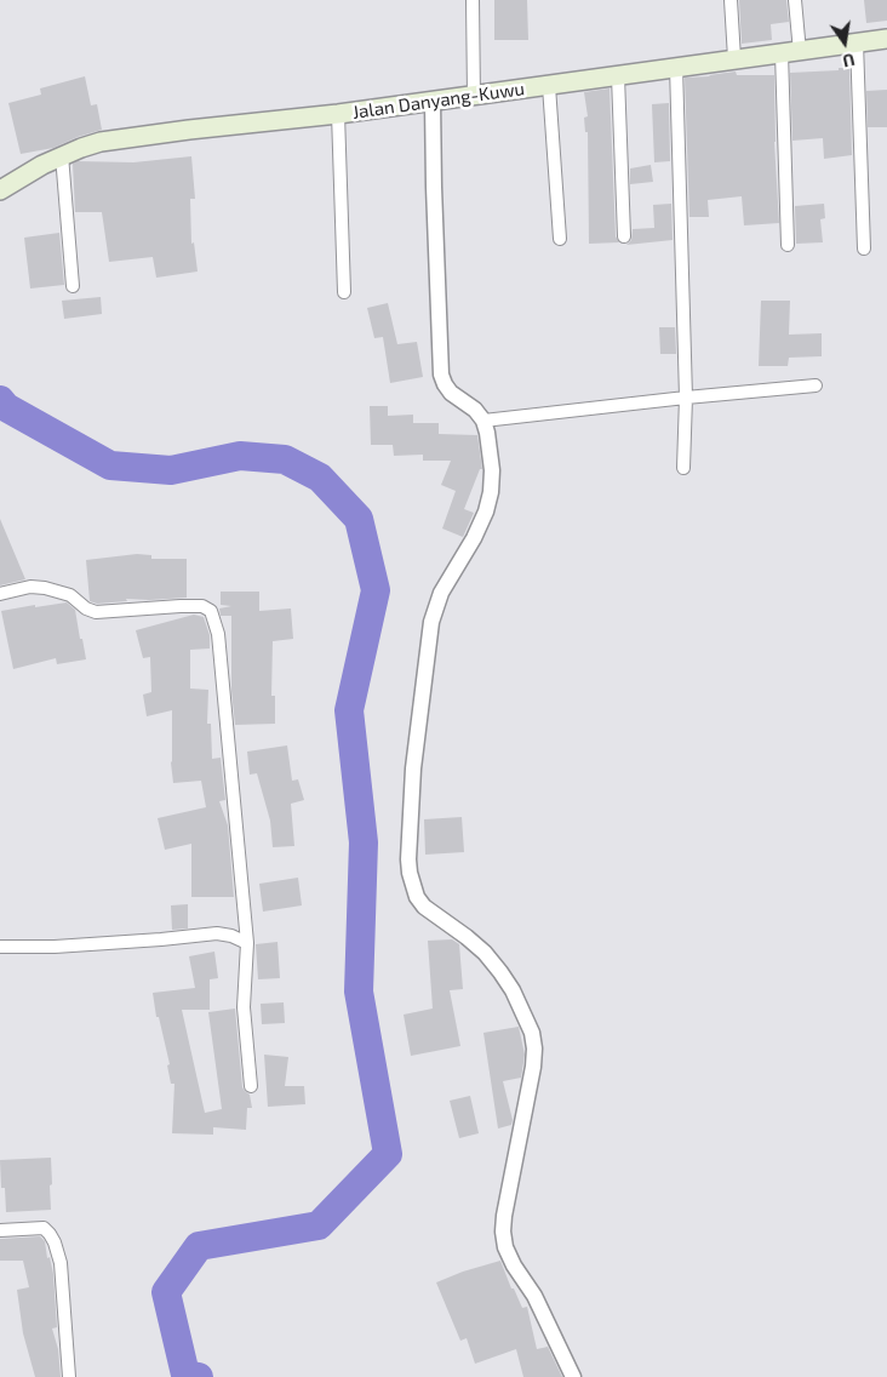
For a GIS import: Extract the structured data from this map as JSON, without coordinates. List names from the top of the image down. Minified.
{"streets":{"main road":["Jalan Danyang-Kuwu"]},"north":"bottom"}
